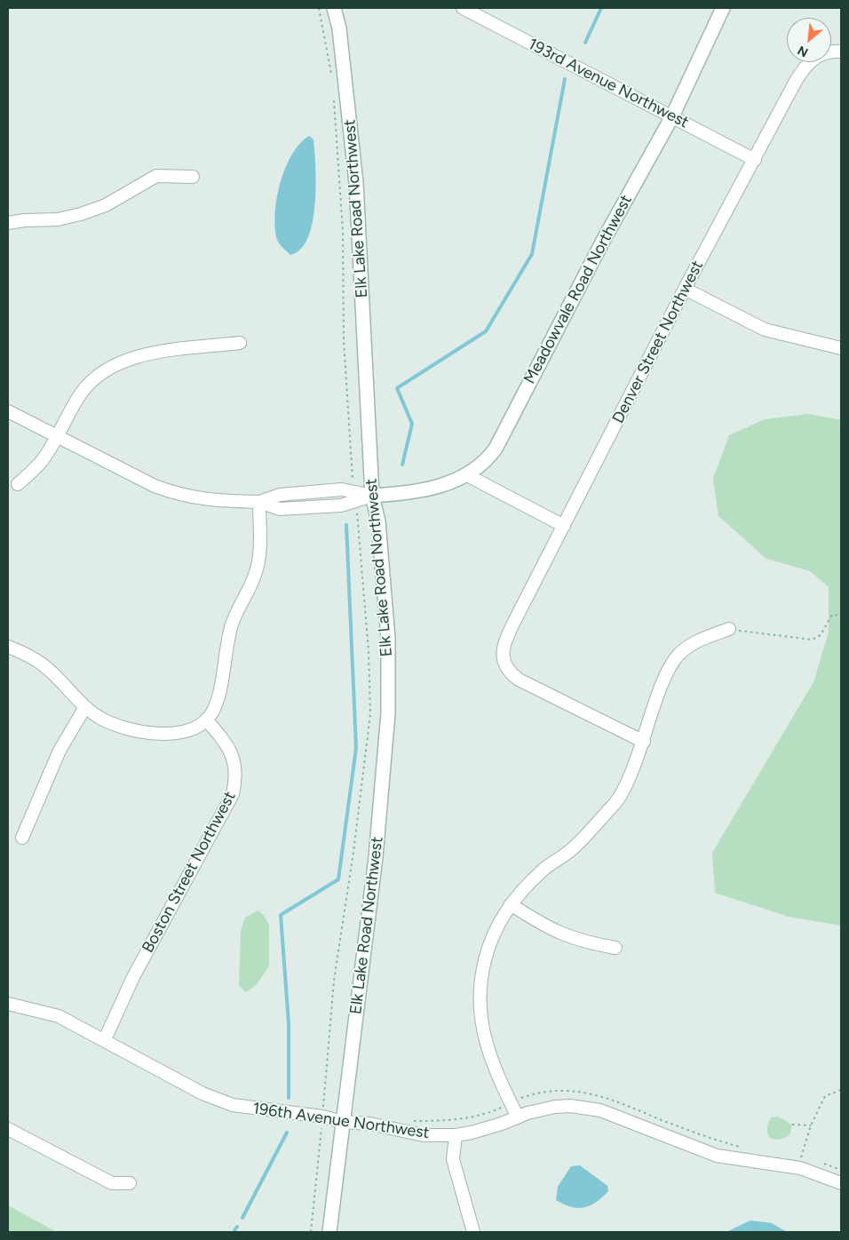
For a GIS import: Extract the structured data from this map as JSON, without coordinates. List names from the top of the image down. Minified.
{"streets":{"street":["193rd Avenue Northwest","Elk Lake Road Northwest","Meadowvale Road Northwest","Denver Street Northwest","Boston Street Northwest","196th Avenue Northwest"]},"crossings":[["193rd Avenue Northwest","Meadowvale Road Northwest"],["193rd Avenue Northwest","Denver Street Northwest"],["Elk Lake Road Northwest","Meadowvale Road Northwest"],["Elk Lake Road Northwest","196th Avenue Northwest"],["Boston Street Northwest","196th Avenue Northwest"]],"north":"bottom left"}
